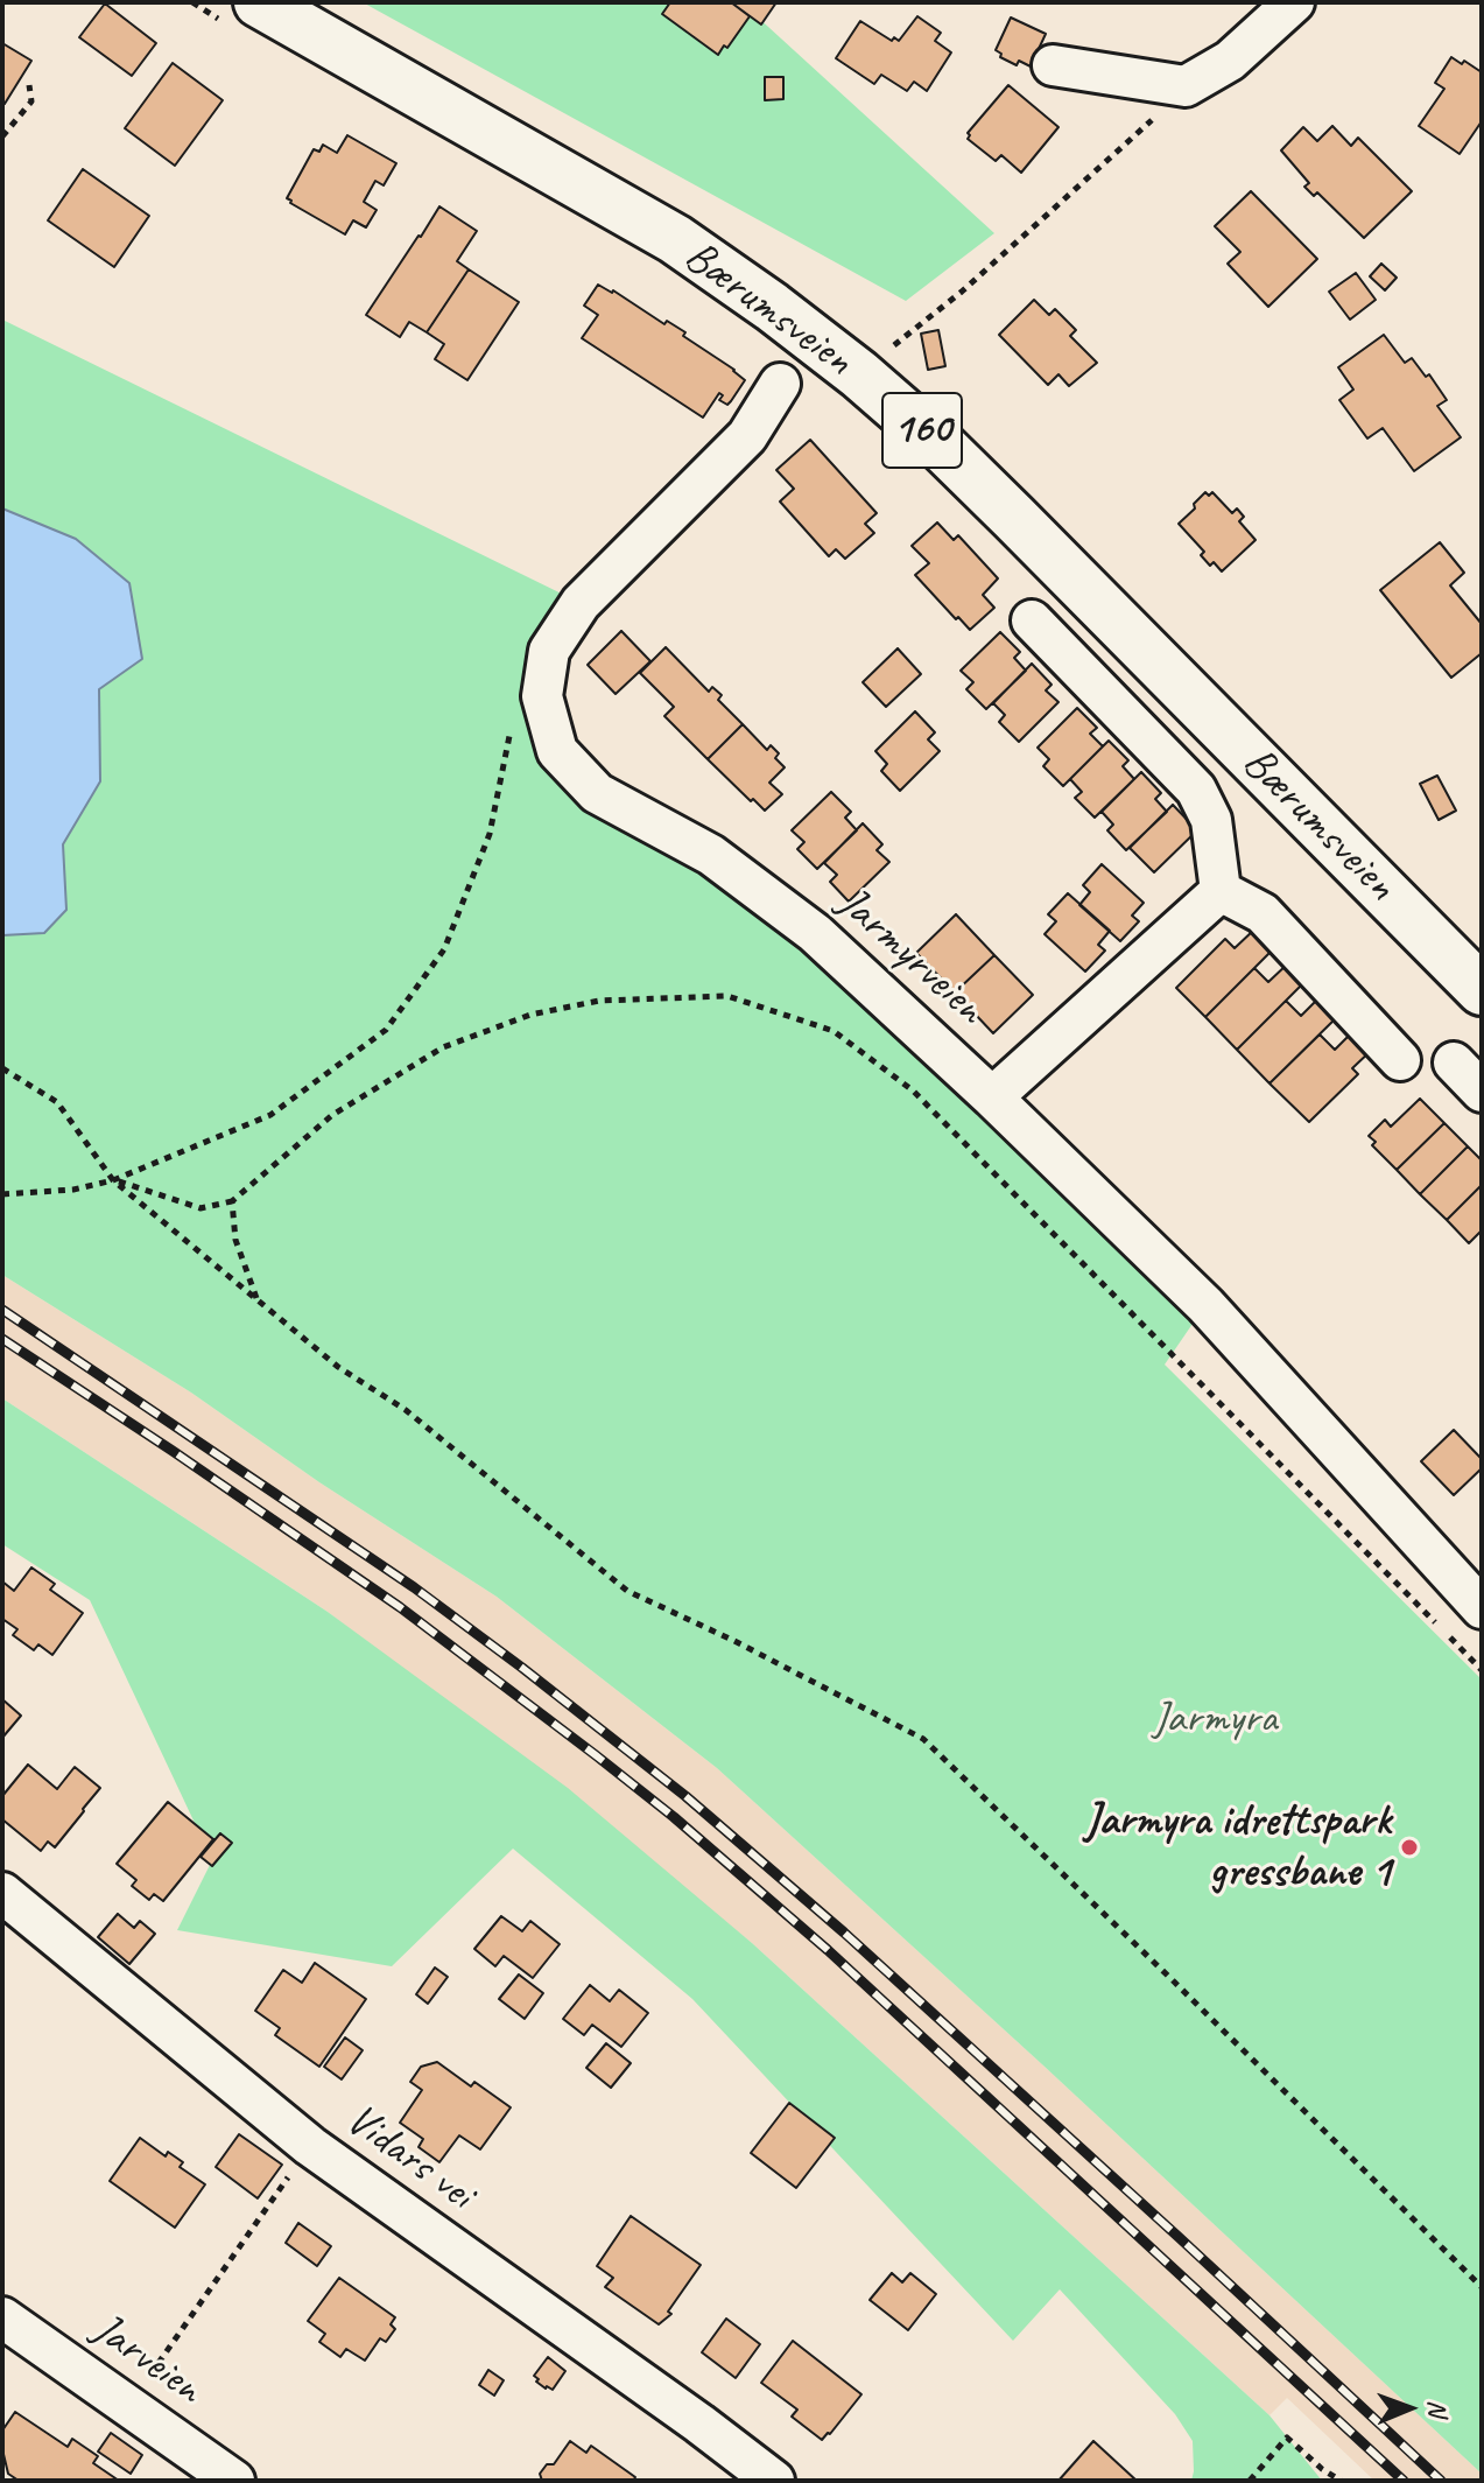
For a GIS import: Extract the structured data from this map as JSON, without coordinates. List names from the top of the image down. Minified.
{"streets":{"main road":["Bærumsveien","160"],"street":["Jarmyrveien","Vidars vei","Jarveien"]},"parks":["Jarmyra"],"places":["Jarmyra idrettspark gressbane 1"],"north":"right"}
